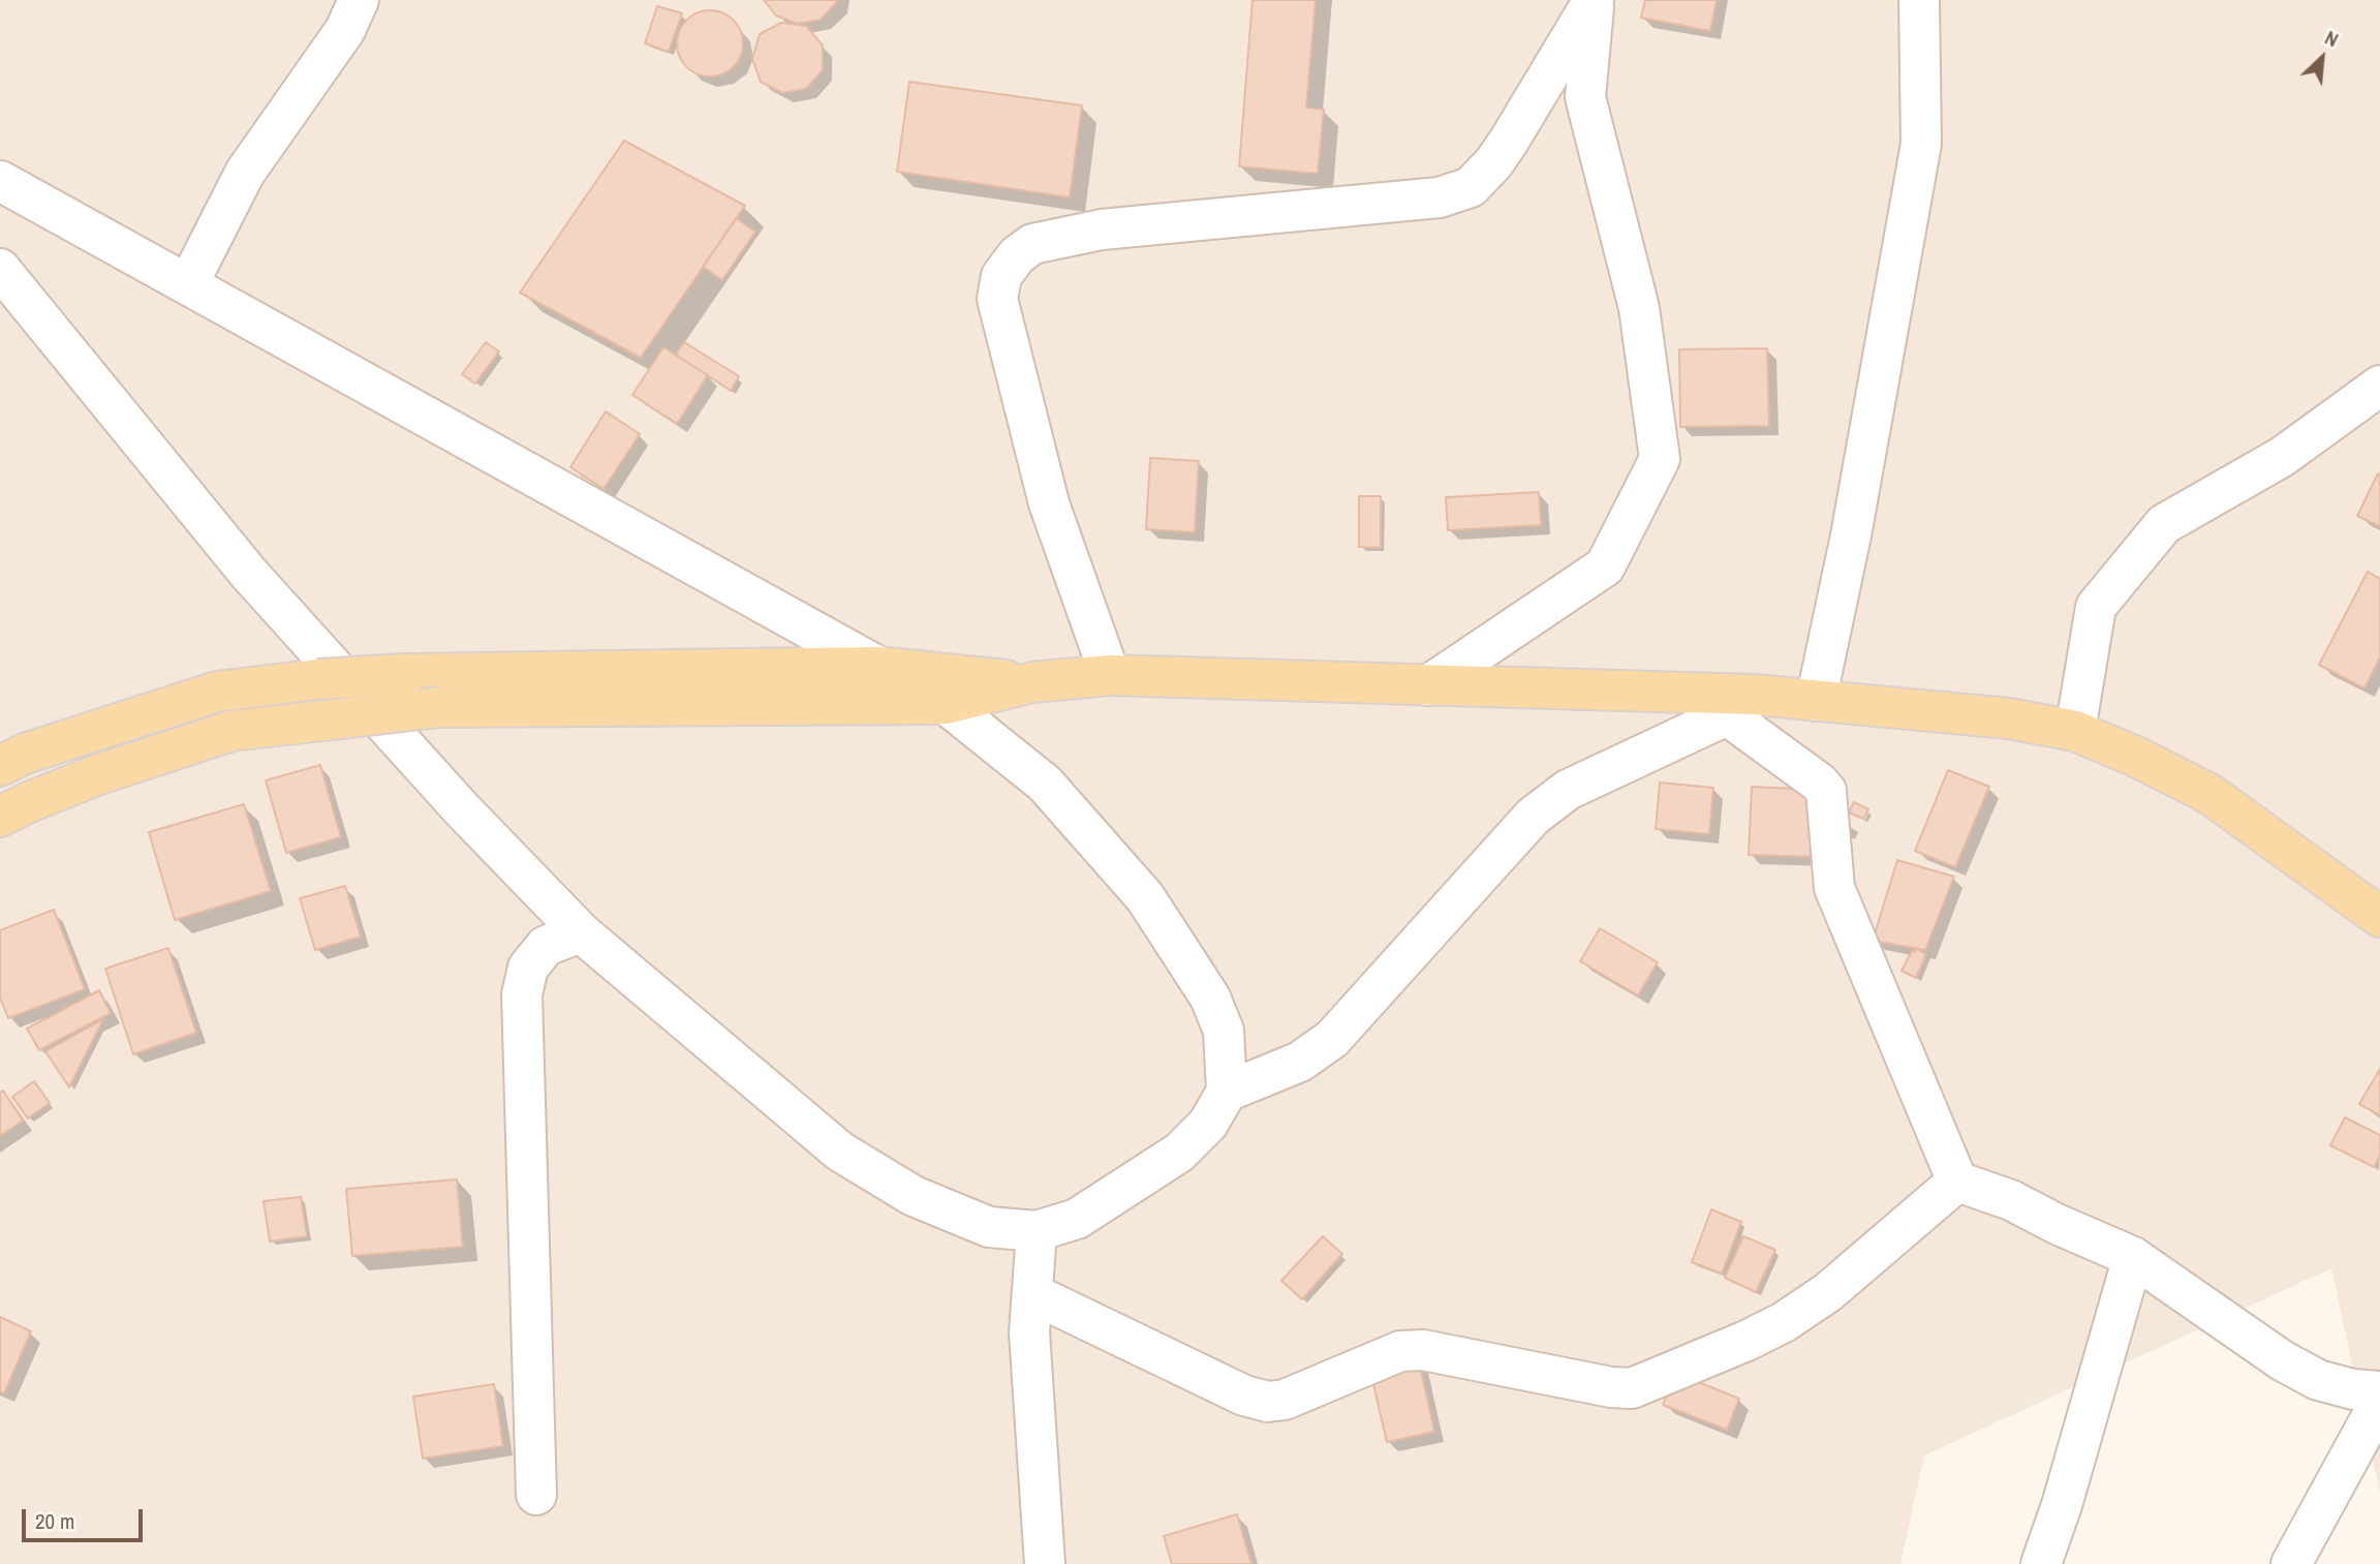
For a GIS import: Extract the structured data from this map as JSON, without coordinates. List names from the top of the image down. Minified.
{"scale_bar":"20 m","north":"top right"}
